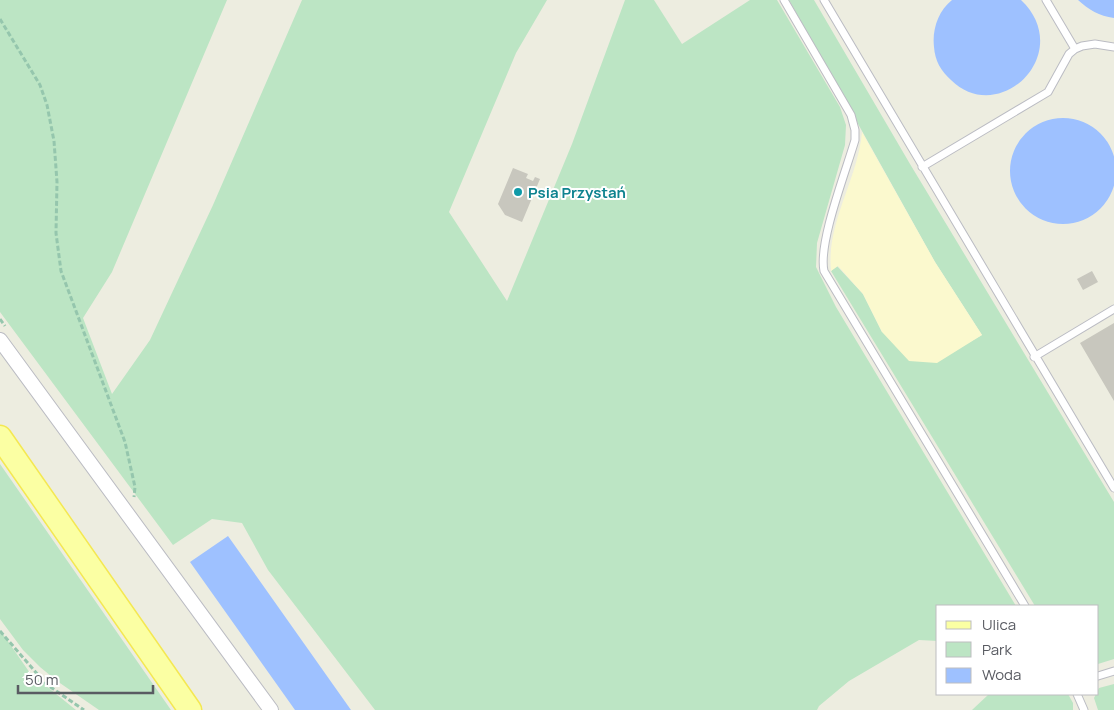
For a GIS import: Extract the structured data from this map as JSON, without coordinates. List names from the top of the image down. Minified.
{"places":["Psia Przystań"],"legend":["Ulica","Park","Woda"],"scale_bar":"50 m"}
